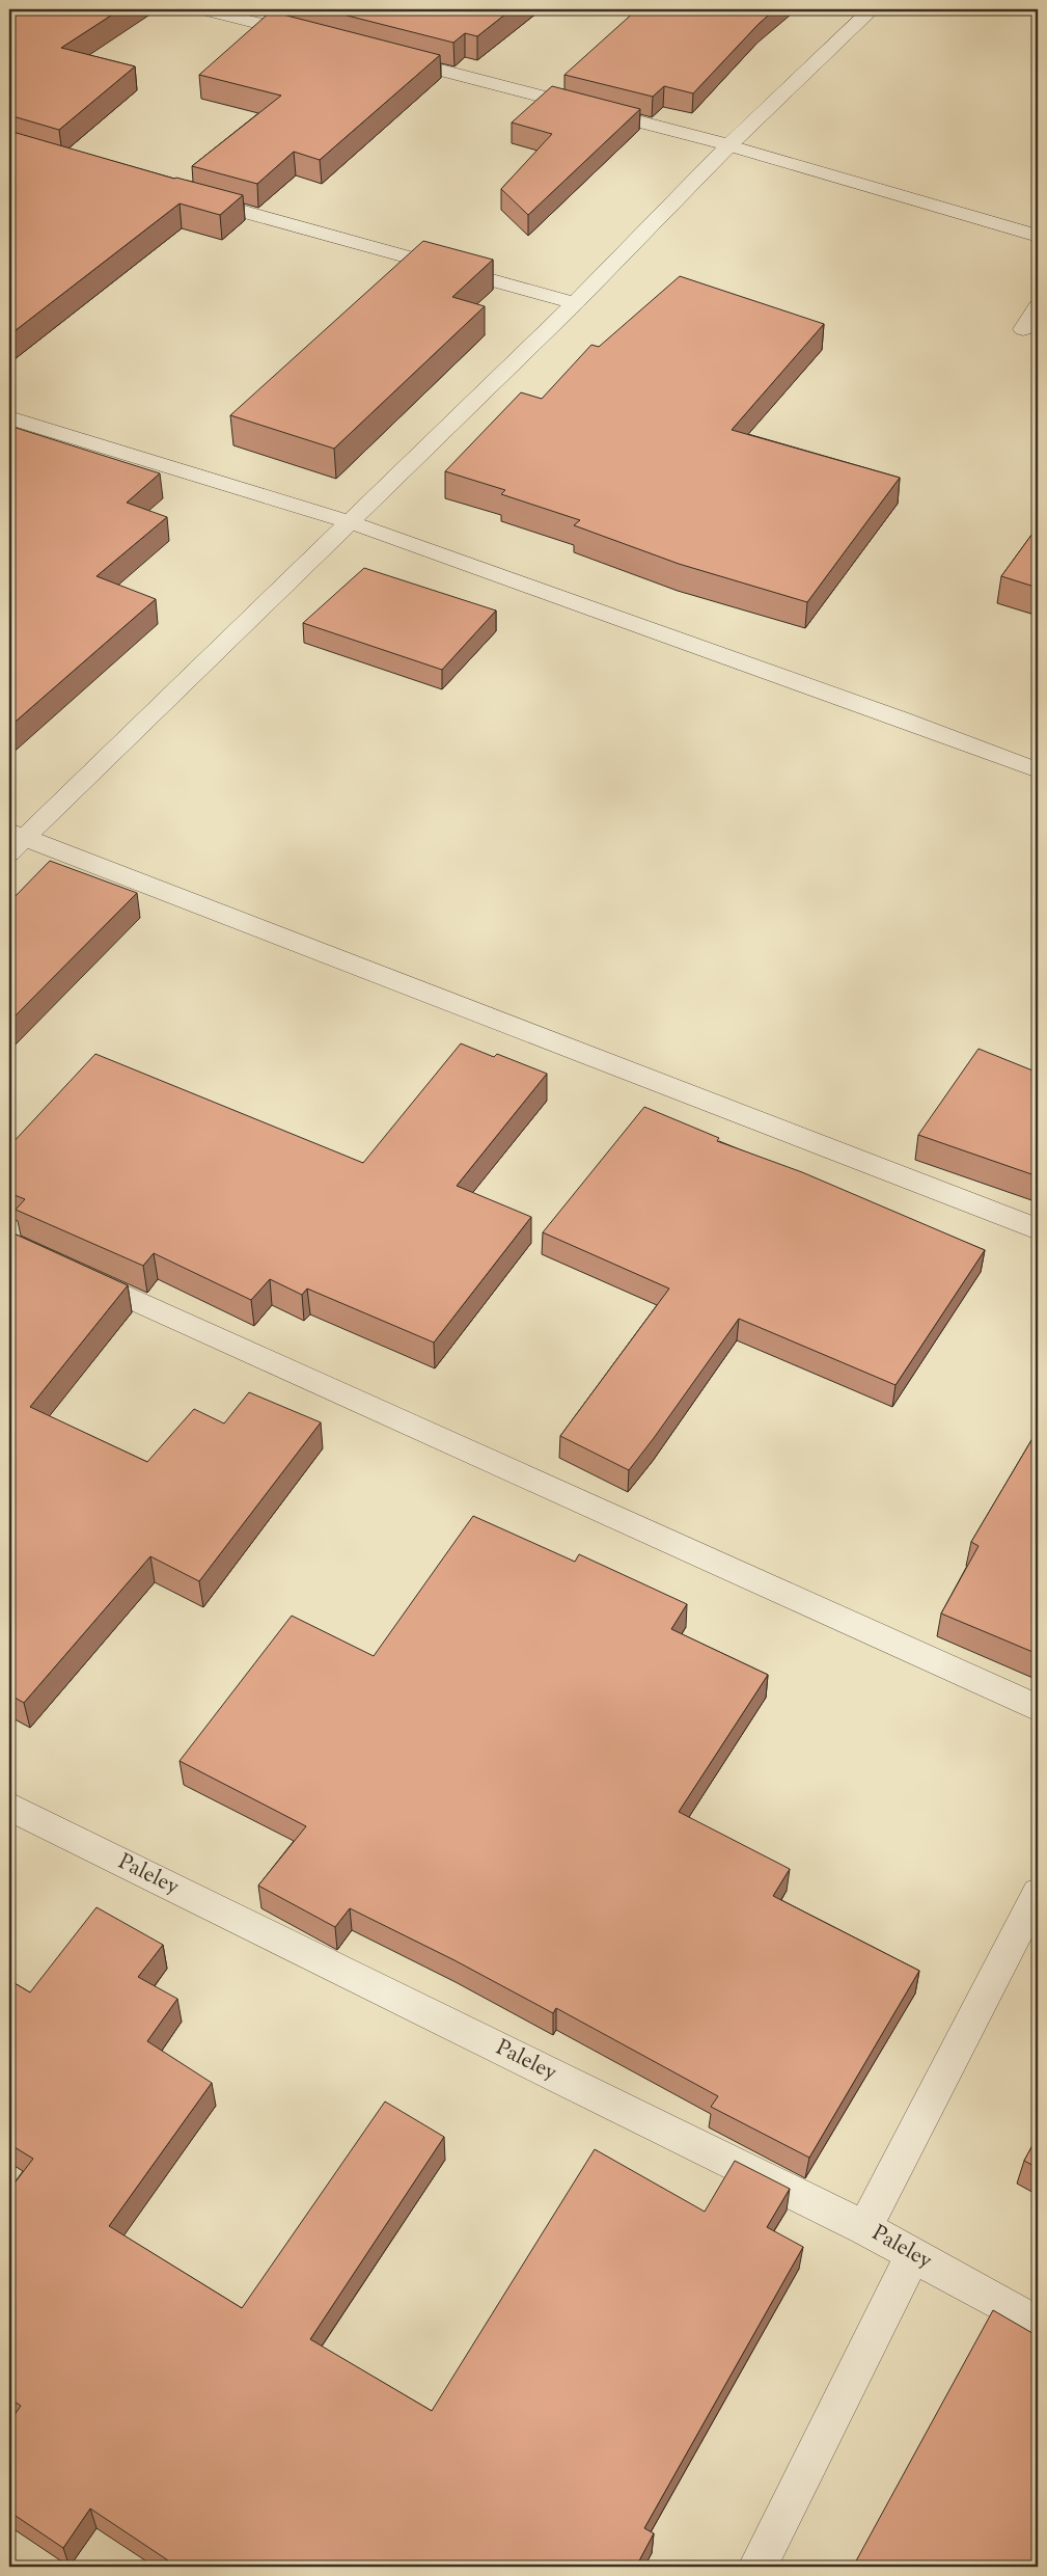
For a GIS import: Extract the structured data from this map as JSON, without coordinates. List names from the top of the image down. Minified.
{"streets":{"street":["Paleley"]}}
